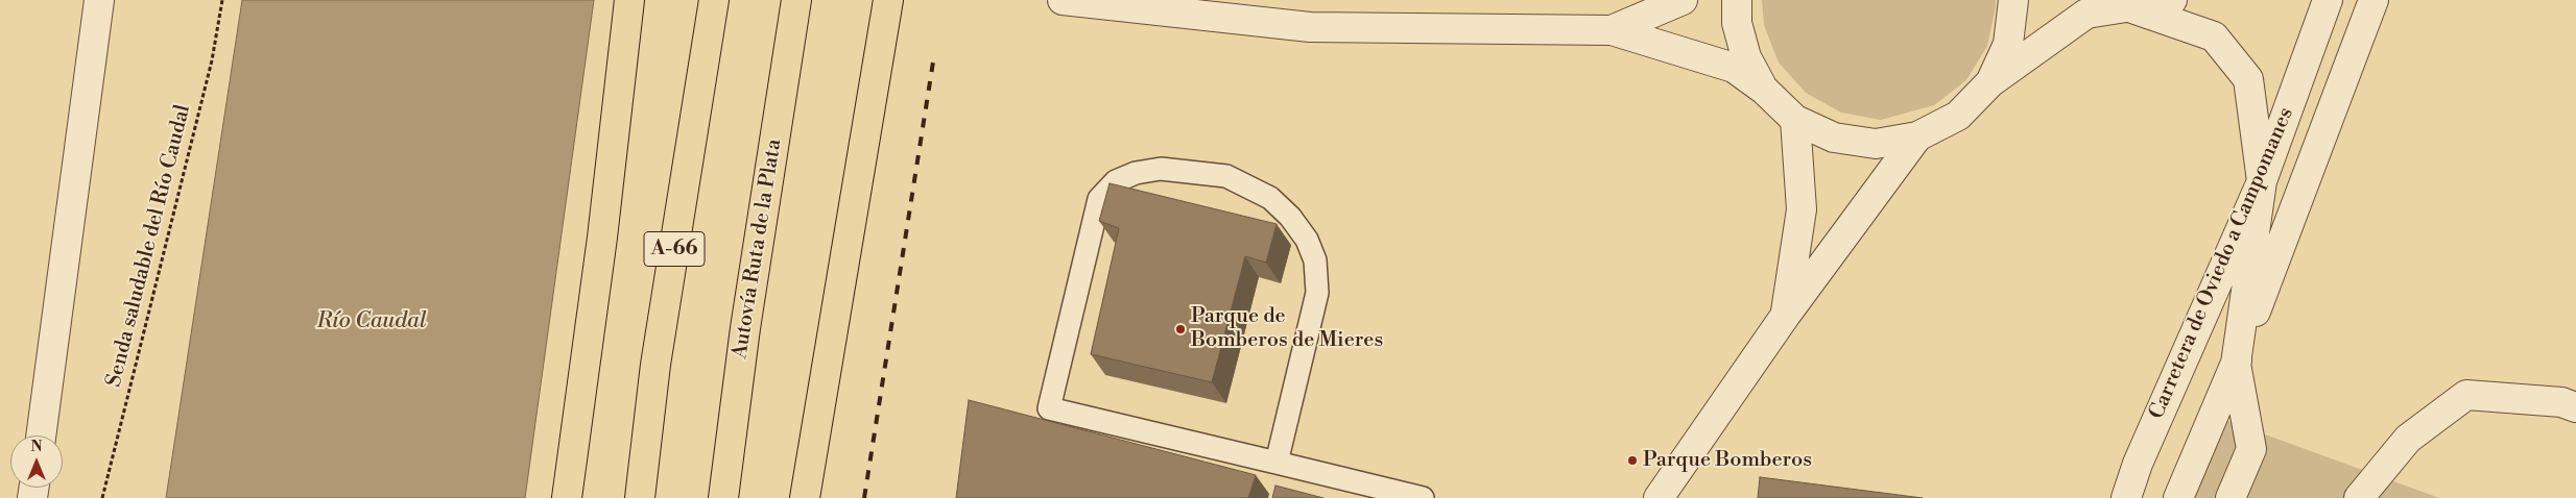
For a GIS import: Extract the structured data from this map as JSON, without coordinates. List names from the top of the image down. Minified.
{"streets":{"highway":["A-66","Autovía Ruta de la Plata"],"street":["Carretera de Oviedo a Campomanes"],"path":["Senda saludable del Río Caudal"]},"water":["Río Caudal"],"places":["Parque de Bomberos de Mieres","Parque Bomberos"],"north":"top"}
